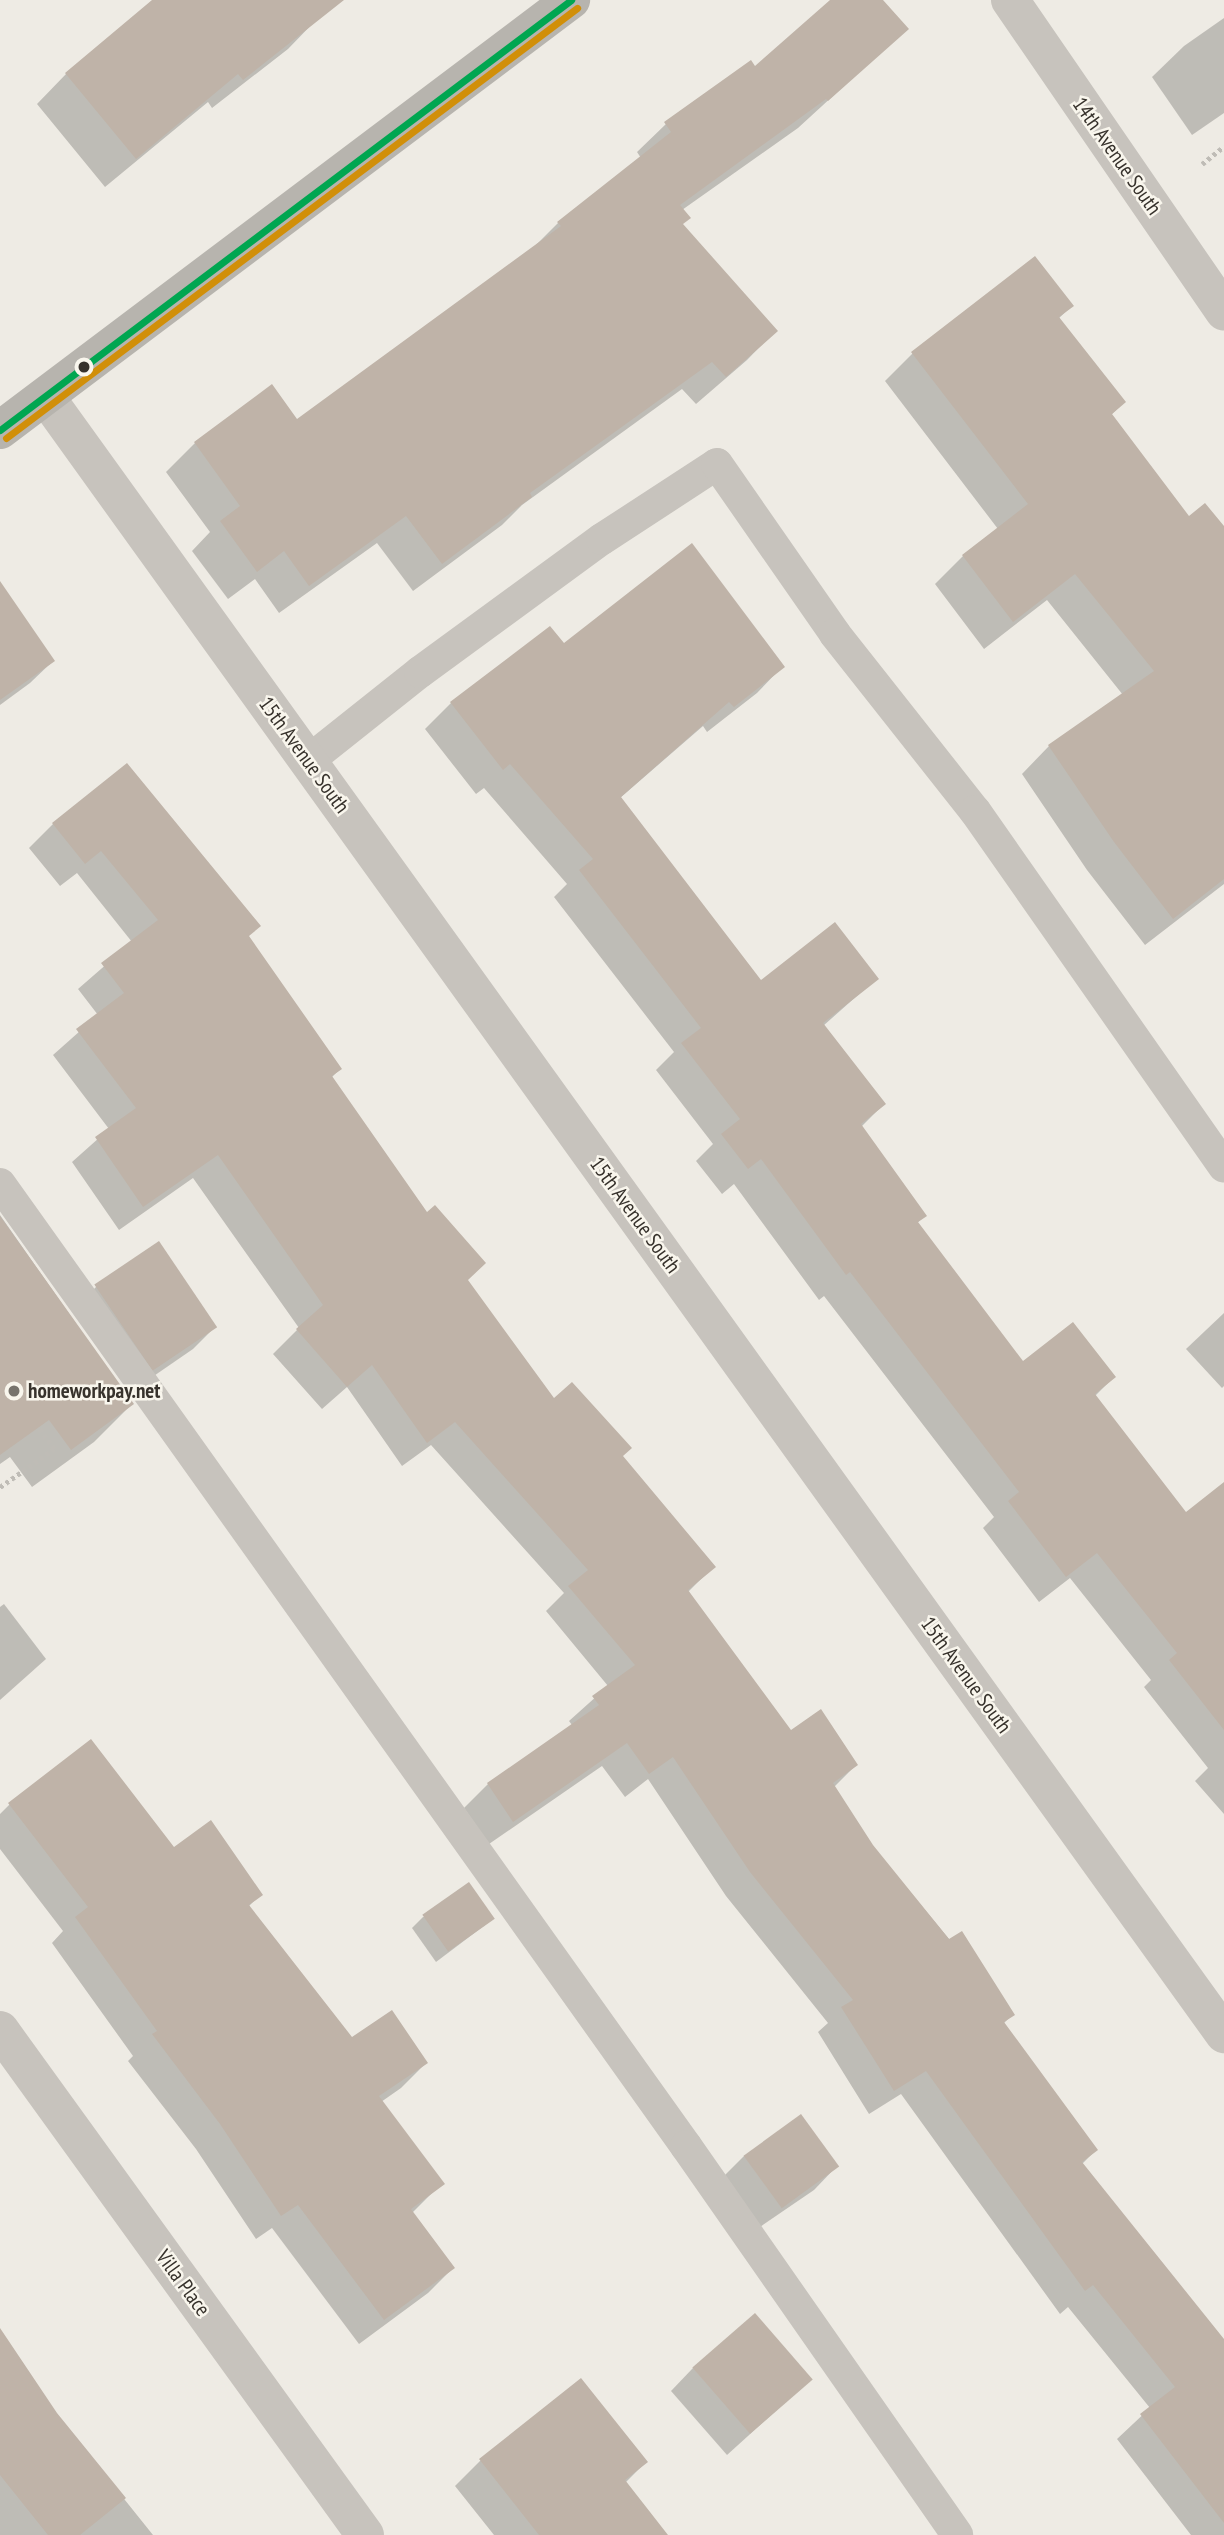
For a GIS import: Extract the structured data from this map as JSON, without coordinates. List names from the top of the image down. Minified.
{"streets":{"street":["14th Avenue South","15th Avenue South","Villa Place"]},"places":["homeworkpay.net"]}
